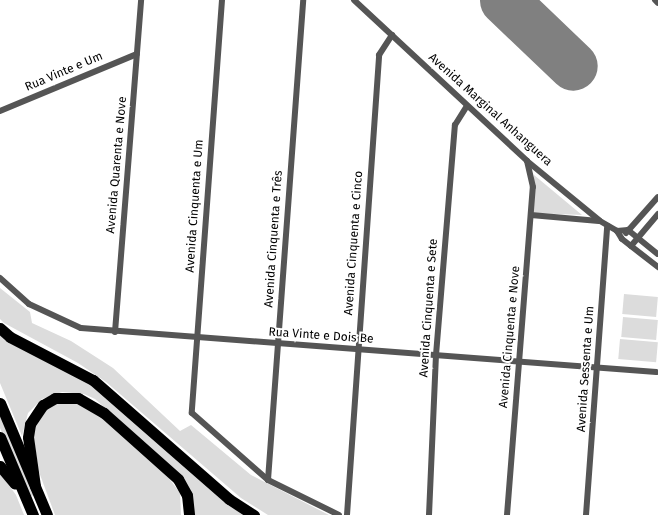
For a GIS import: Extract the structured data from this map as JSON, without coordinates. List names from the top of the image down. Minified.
{"streets":{"street":["Rua Vinte e Um","Avenida Marginal Anhanguera","Avenida Quarenta e Nove","Avenida Cinquenta e Um","Avenida Cinquenta e Três","Avenida Cinquenta e Cinco","Avenida Cinquenta e Sete","Rua Vinte e Dois Be","Avenida Cinquenta e Nove","Avenida Sessenta e Um"]},"crossings":[["Rua Vinte e Um","Avenida Quarenta e Nove"],["Avenida Marginal Anhanguera","Avenida Cinquenta e Cinco"],["Avenida Marginal Anhanguera","Avenida Cinquenta e Sete"],["Avenida Marginal Anhanguera","Avenida Cinquenta e Nove"],["Avenida Marginal Anhanguera","Avenida Sessenta e Um"],["Avenida Quarenta e Nove","Rua Vinte e Dois Be"],["Avenida Cinquenta e Um","Avenida Cinquenta e Três"],["Avenida Cinquenta e Um","Rua Vinte e Dois Be"],["Avenida Cinquenta e Três","Rua Vinte e Dois Be"],["Avenida Cinquenta e Cinco","Rua Vinte e Dois Be"],["Avenida Cinquenta e Sete","Rua Vinte e Dois Be"],["Rua Vinte e Dois Be","Avenida Cinquenta e Nove"],["Rua Vinte e Dois Be","Avenida Sessenta e Um"]]}
